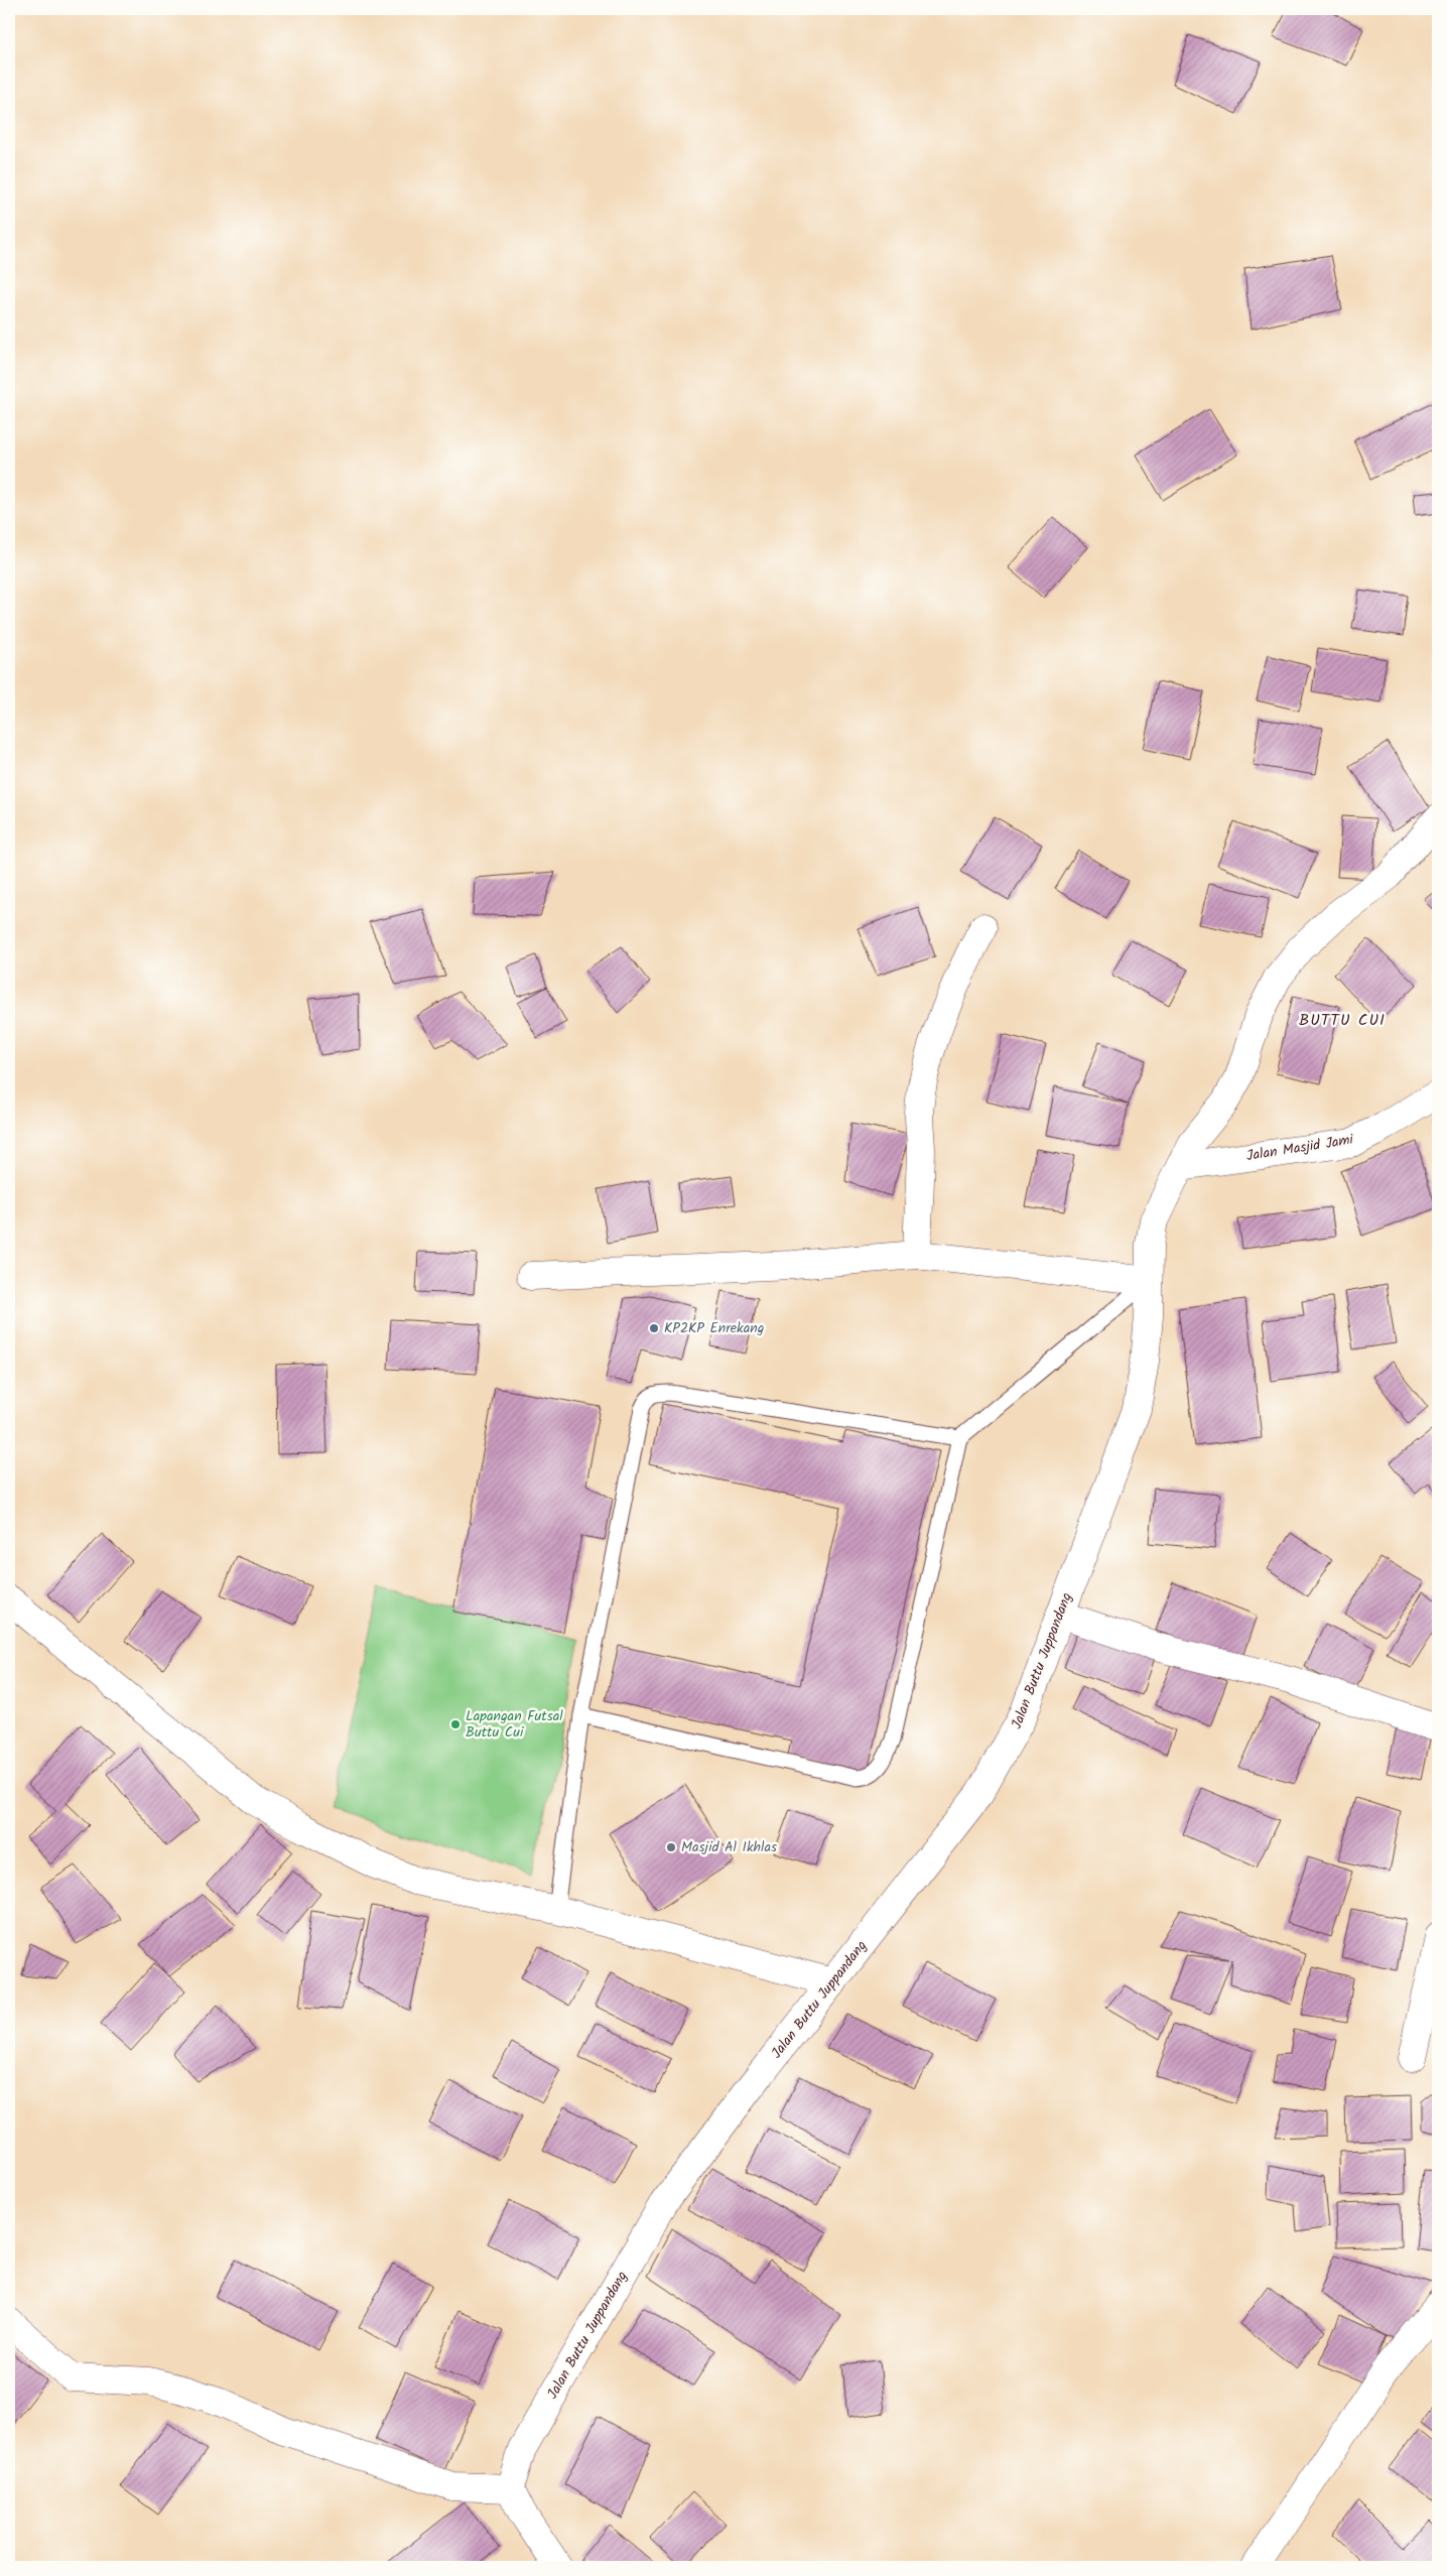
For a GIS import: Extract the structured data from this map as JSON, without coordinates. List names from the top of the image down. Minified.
{"streets":{"street":["Jalan Masjid Jami","Jalan Buttu Juppandang"]},"crossings":[["Jalan Masjid Jami","Jalan Buttu Juppandang"]],"districts":["BUTTU CUI"],"places":["KP2KP Enrekang","Lapangan Futsal Buttu Cui","Masjid Al Ikhlas"]}
